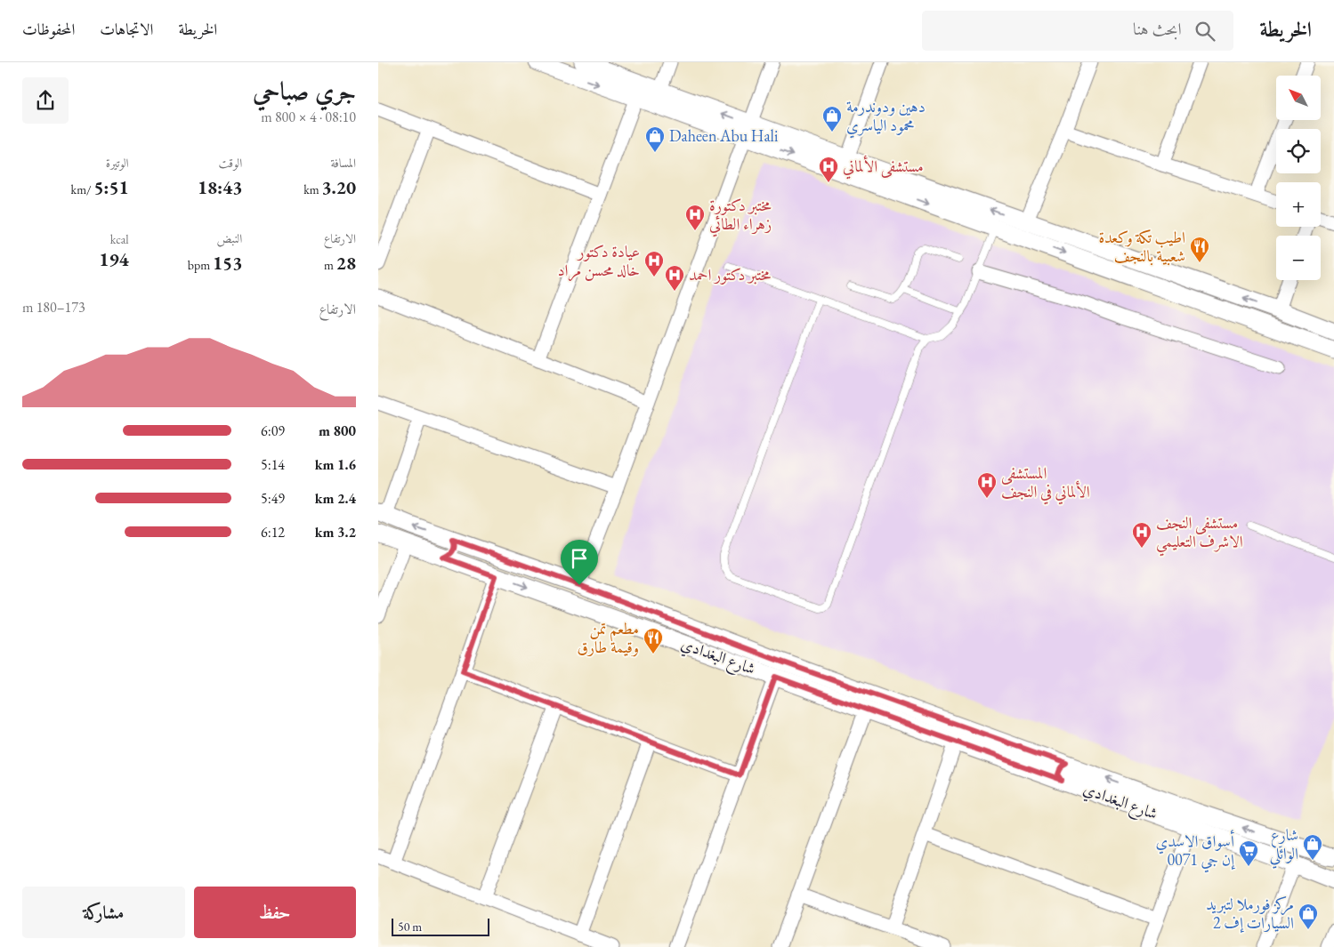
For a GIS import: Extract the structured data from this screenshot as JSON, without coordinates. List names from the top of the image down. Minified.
{"streets":{"street":["شارع البغدادي"]},"places":{"shop":["دهين ودوندرمة محمود الياسري","Daheen Abu Hali","شارع الوائلي","مركز فورملا لتبريد السيارات إف 2"],"hospital":["مستشفى الألماني","مختبر دكتورة زهراء الطائي","عيادة دكتور خالد محسن مراد","مختبر دكتور احمد","المستشفى الألماني في النجف","مستشفى النجف الاشرف التعليمي"],"restaurant":["اطيب تكة وكعدة شعبية بالنجف","مطعم تمن وقيمة طارق"],"supermarket":["أسواق الاسدي إن جي 0071"]},"scale_bar":"50 m","north":"top left","page":{"header":"الخريطة","search":"ابحث هنا","nav":["الخريطة","الاتجاهات","المحفوظات"],"heading":["جري صباحي","08:10 · 4 × 800 m"],"map_buttons":["+","−"],"stats":[["المسافة","3.20 km"],["الوقت","18:43"],["الوتيرة","5:51 /km"],["الارتفاع","28 m"],["النبض","153 bpm"],["kcal","194"]],"chart":["الارتفاع","173–180 m"],"list":[{"name":"800 m","note":"6:09"},{"name":"1.6 km","note":"5:14"},{"name":"2.4 km","note":"5:49"},{"name":"3.2 km","note":"6:12"}],"buttons":["حفظ","مشاركة"],"scale":"50 m"}}
